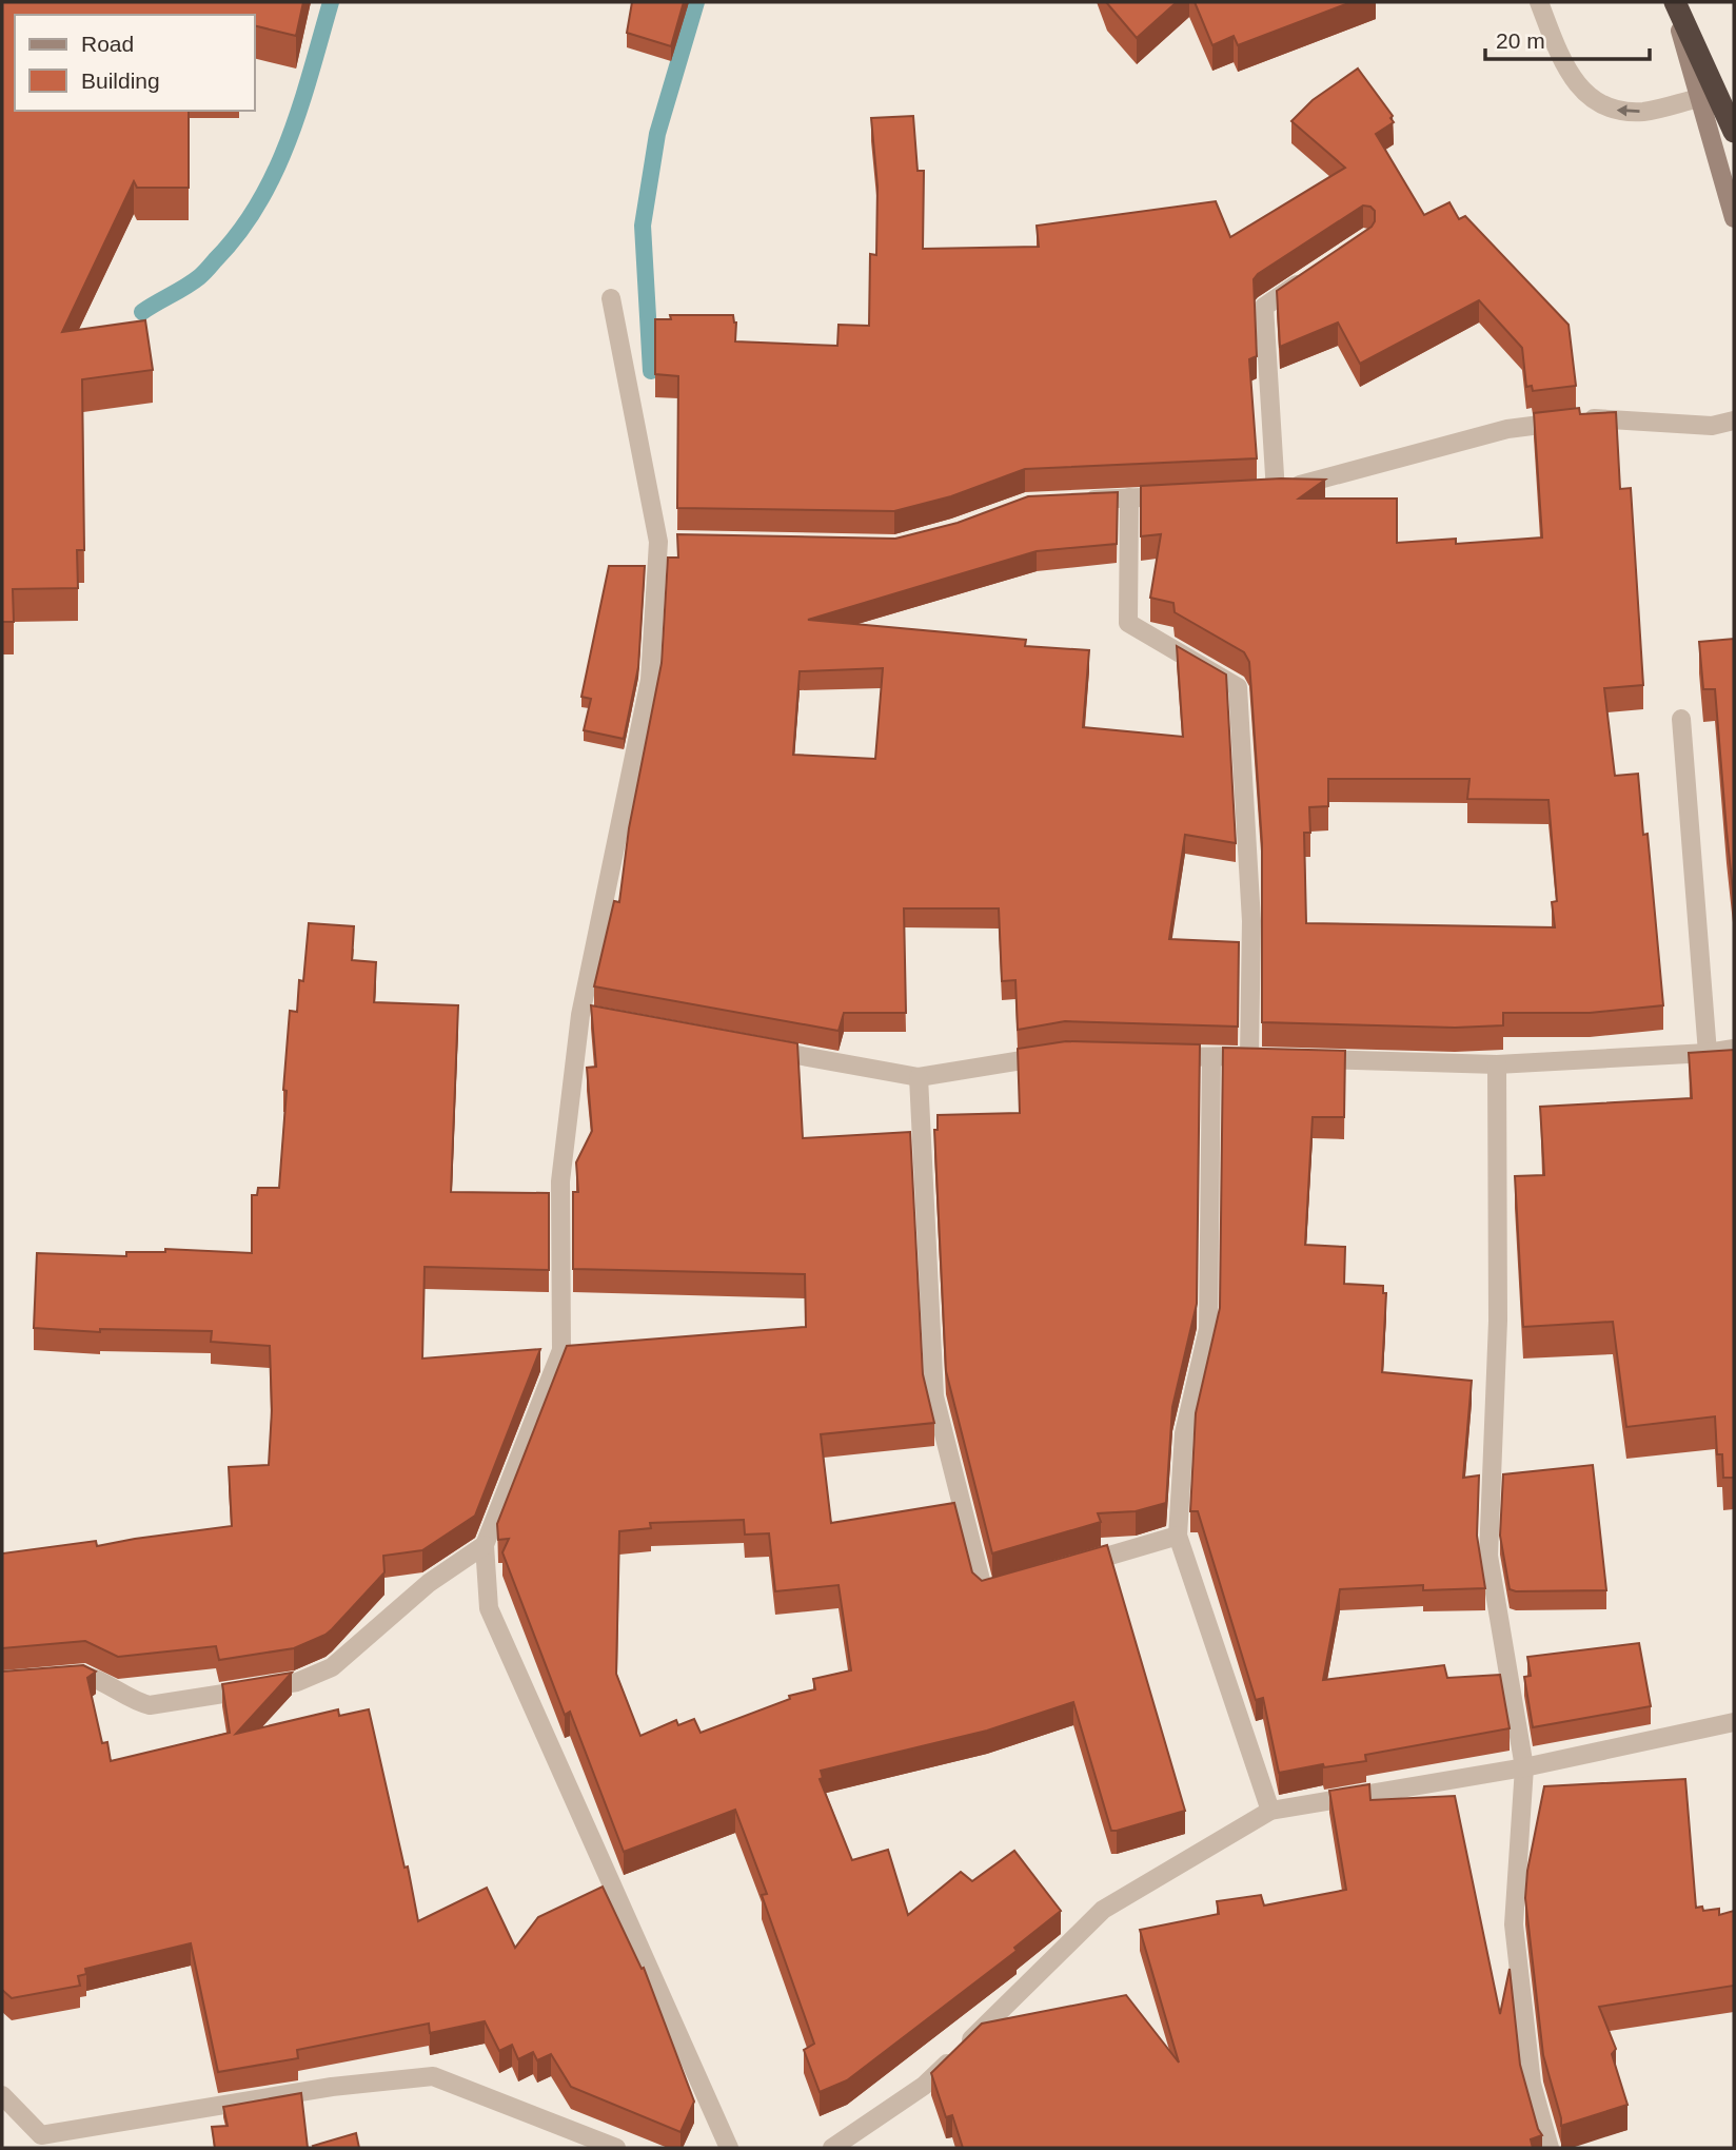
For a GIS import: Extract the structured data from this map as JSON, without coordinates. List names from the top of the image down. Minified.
{"legend":["Road","Building"],"scale_bar":"20 m"}
